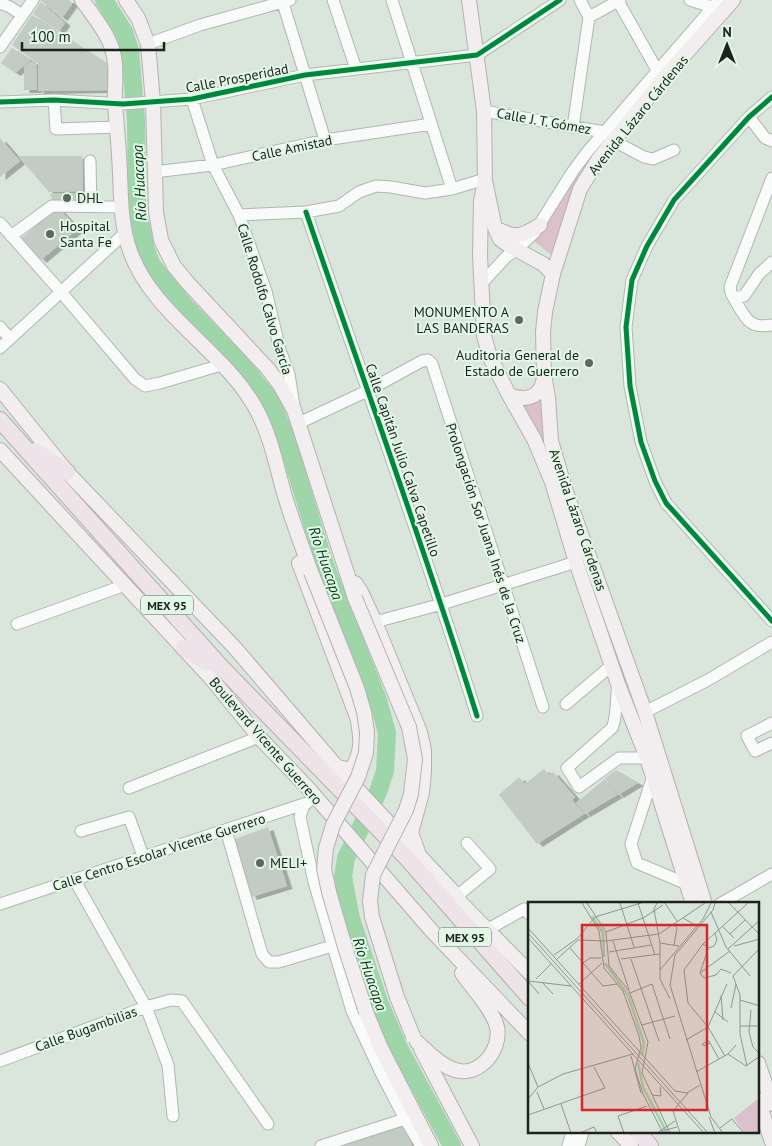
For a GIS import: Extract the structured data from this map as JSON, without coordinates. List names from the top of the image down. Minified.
{"streets":{"highway":["MEX 95","Boulevard Vicente Guerrero"],"main road":["Avenida Lázaro Cárdenas"],"street":["Calle Prosperidad","Calle J. T. Gómez","Calle Amistad","Calle Rodolfo Calvo García","Calle Capitán Julio Calva Capetillo","Prolongación Sor Juana Inés de la Cruz","Calle Centro Escolar Vicente Guerrero","Calle Bugambilias"]},"crossings":[["Calle Prosperidad","Calle Rodolfo Calvo García"],["Avenida Lázaro Cárdenas","Calle J. T. Gómez"],["Calle Amistad","Calle Rodolfo Calvo García"],["Calle Capitán Julio Calva Capetillo","Prolongación Sor Juana Inés de la Cruz"],["Boulevard Vicente Guerrero","Calle Centro Escolar Vicente Guerrero"],["Calle Centro Escolar Vicente Guerrero","Calle Bugambilias"]],"water":["Río Huacapa"],"places":["DHL","Hospital Santa Fe","MONUMENTO A LAS BANDERAS","Auditoria General de Estado de Guerrero","MELI+"],"scale_bar":"100 m","north":"top"}
